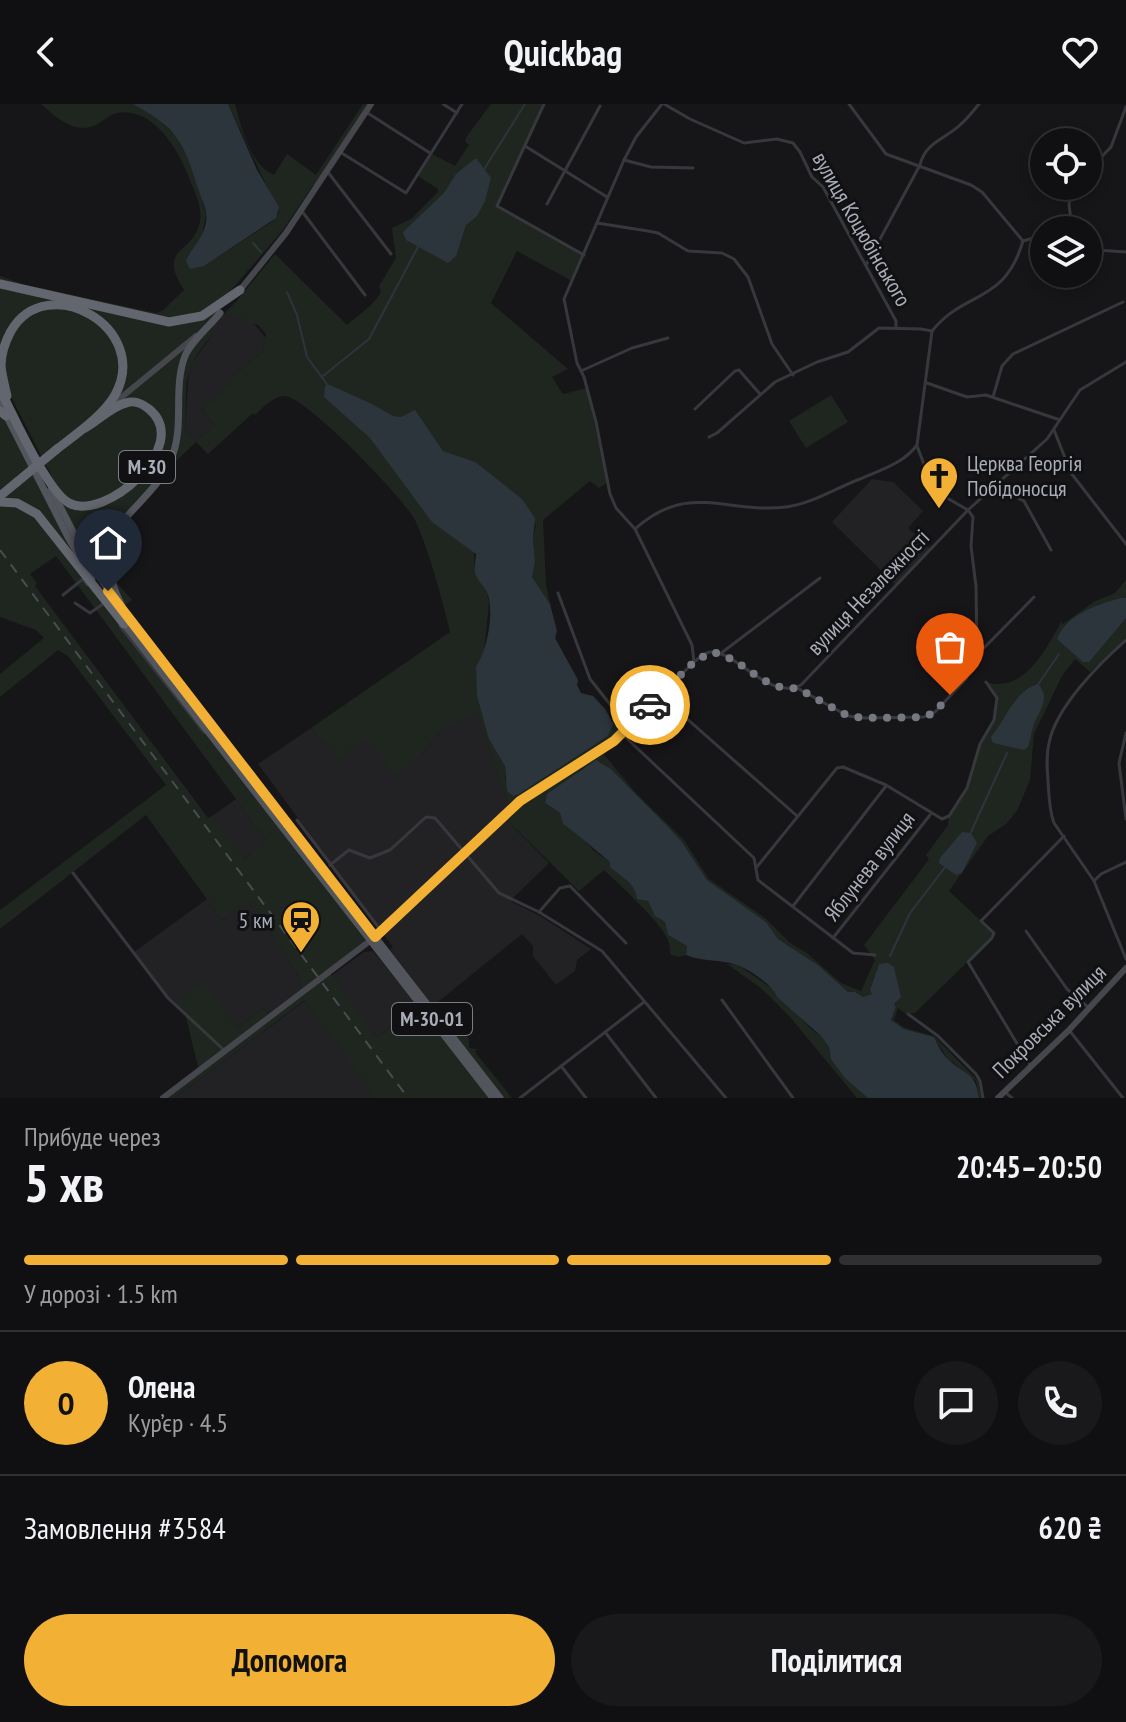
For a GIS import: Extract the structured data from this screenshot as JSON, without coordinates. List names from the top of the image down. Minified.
{"streets":{"highway":["М-30"],"main road":["М-30-01"],"street":["вулиця Коцюбінського","вулиця Незалежності","Яблунева вулиця","Покровська вулиця"]},"crossings":[["М-30","М-30-01"]],"places":{"church":["Церква Георгія Побідоносця"],"station":["5 км"]},"page":{"header":"Quickbag","heading":["5 хв","Прибуде через","20:45–20:50"],"panel":["Олена","Кур’єр · 4.5","Замовлення #3584","620 ₴"],"bar":"У дорозі · 1.5 km","round":"О","buttons":["Допомога","Поділитися"]}}
